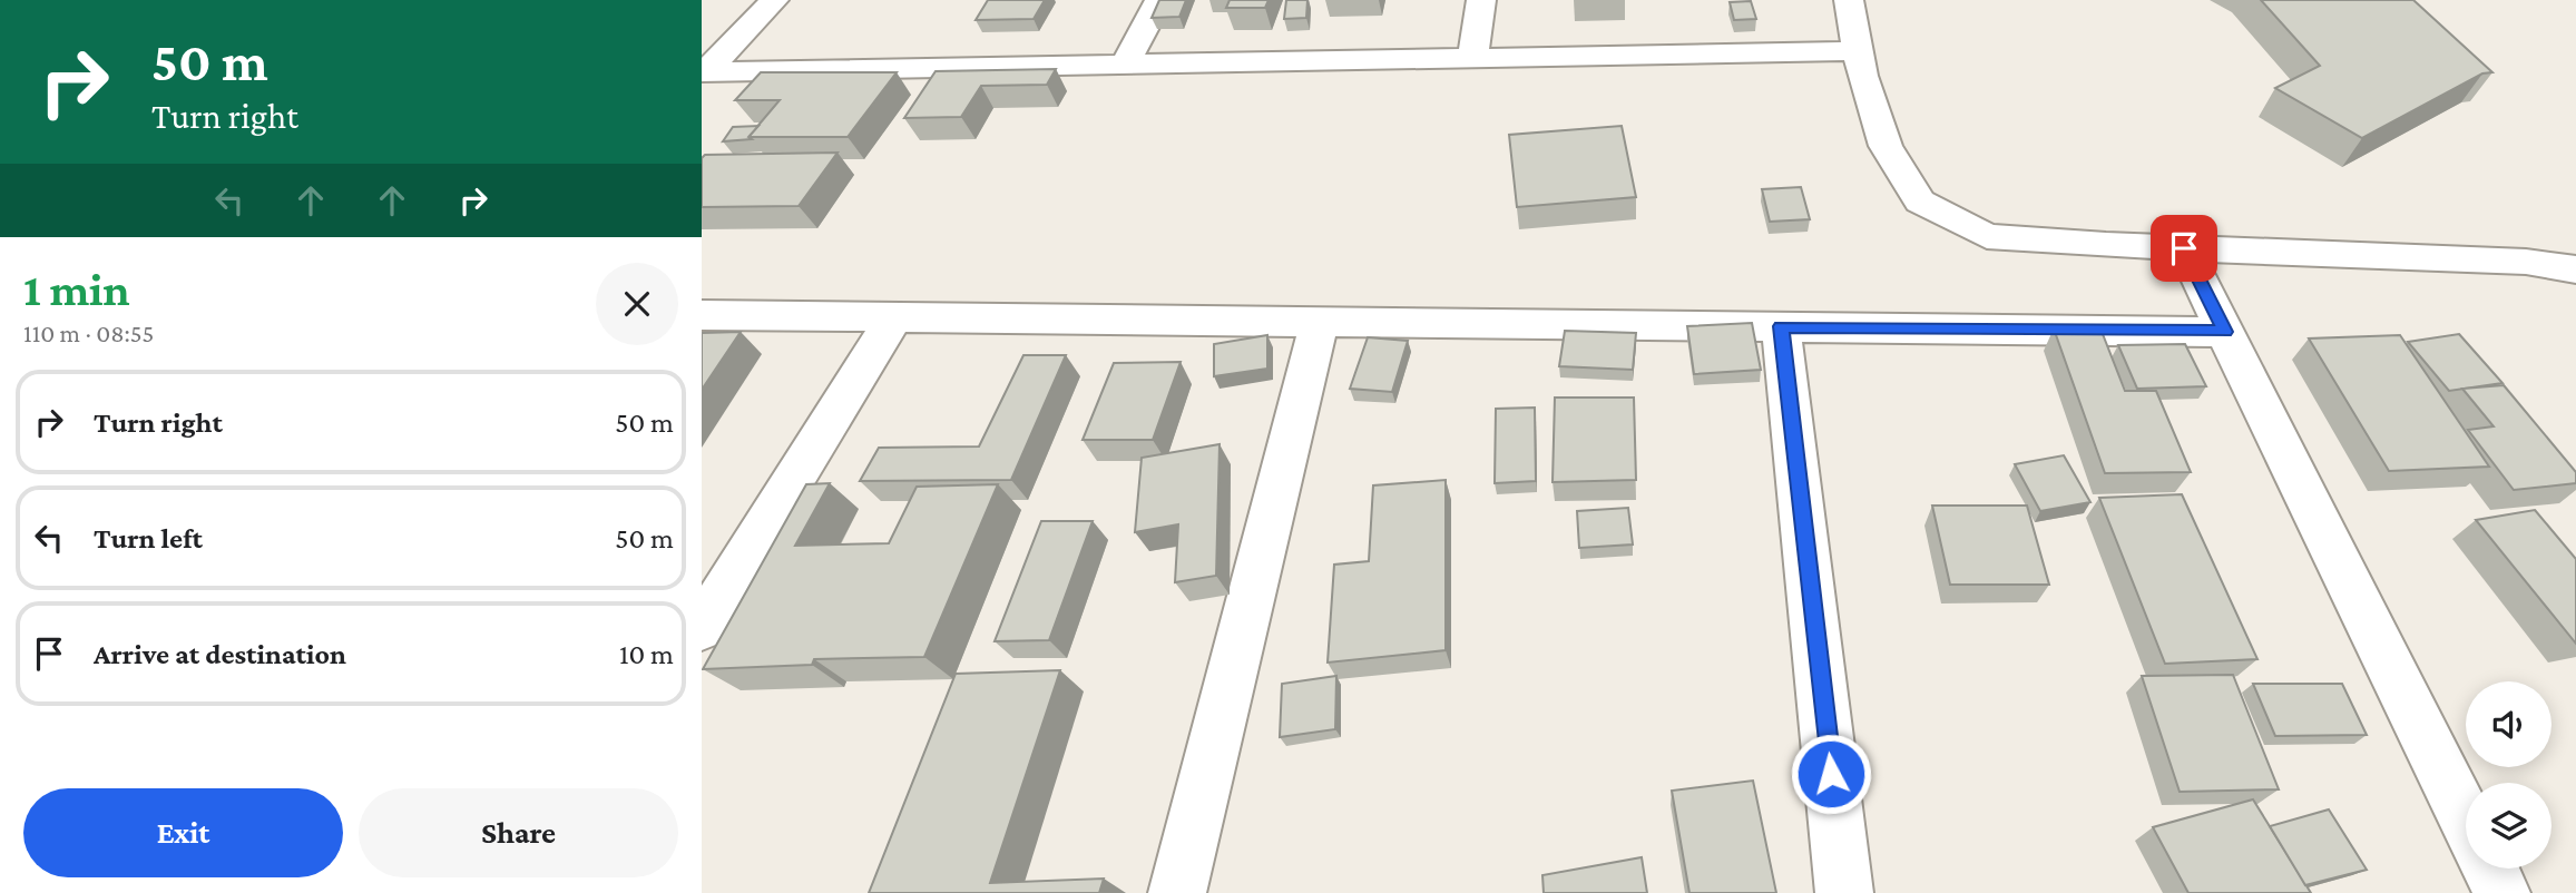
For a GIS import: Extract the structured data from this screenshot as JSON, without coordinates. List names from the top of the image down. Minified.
{"page":{"turn":["50 m","Turn right"],"heading":["1 min","110 m · 08:55"],"list":[{"name":"Turn right","value":"50 m"},{"name":"Turn left","value":"50 m"},{"name":"Arrive at destination","value":"10 m"}],"buttons":["Exit","Share"]}}
